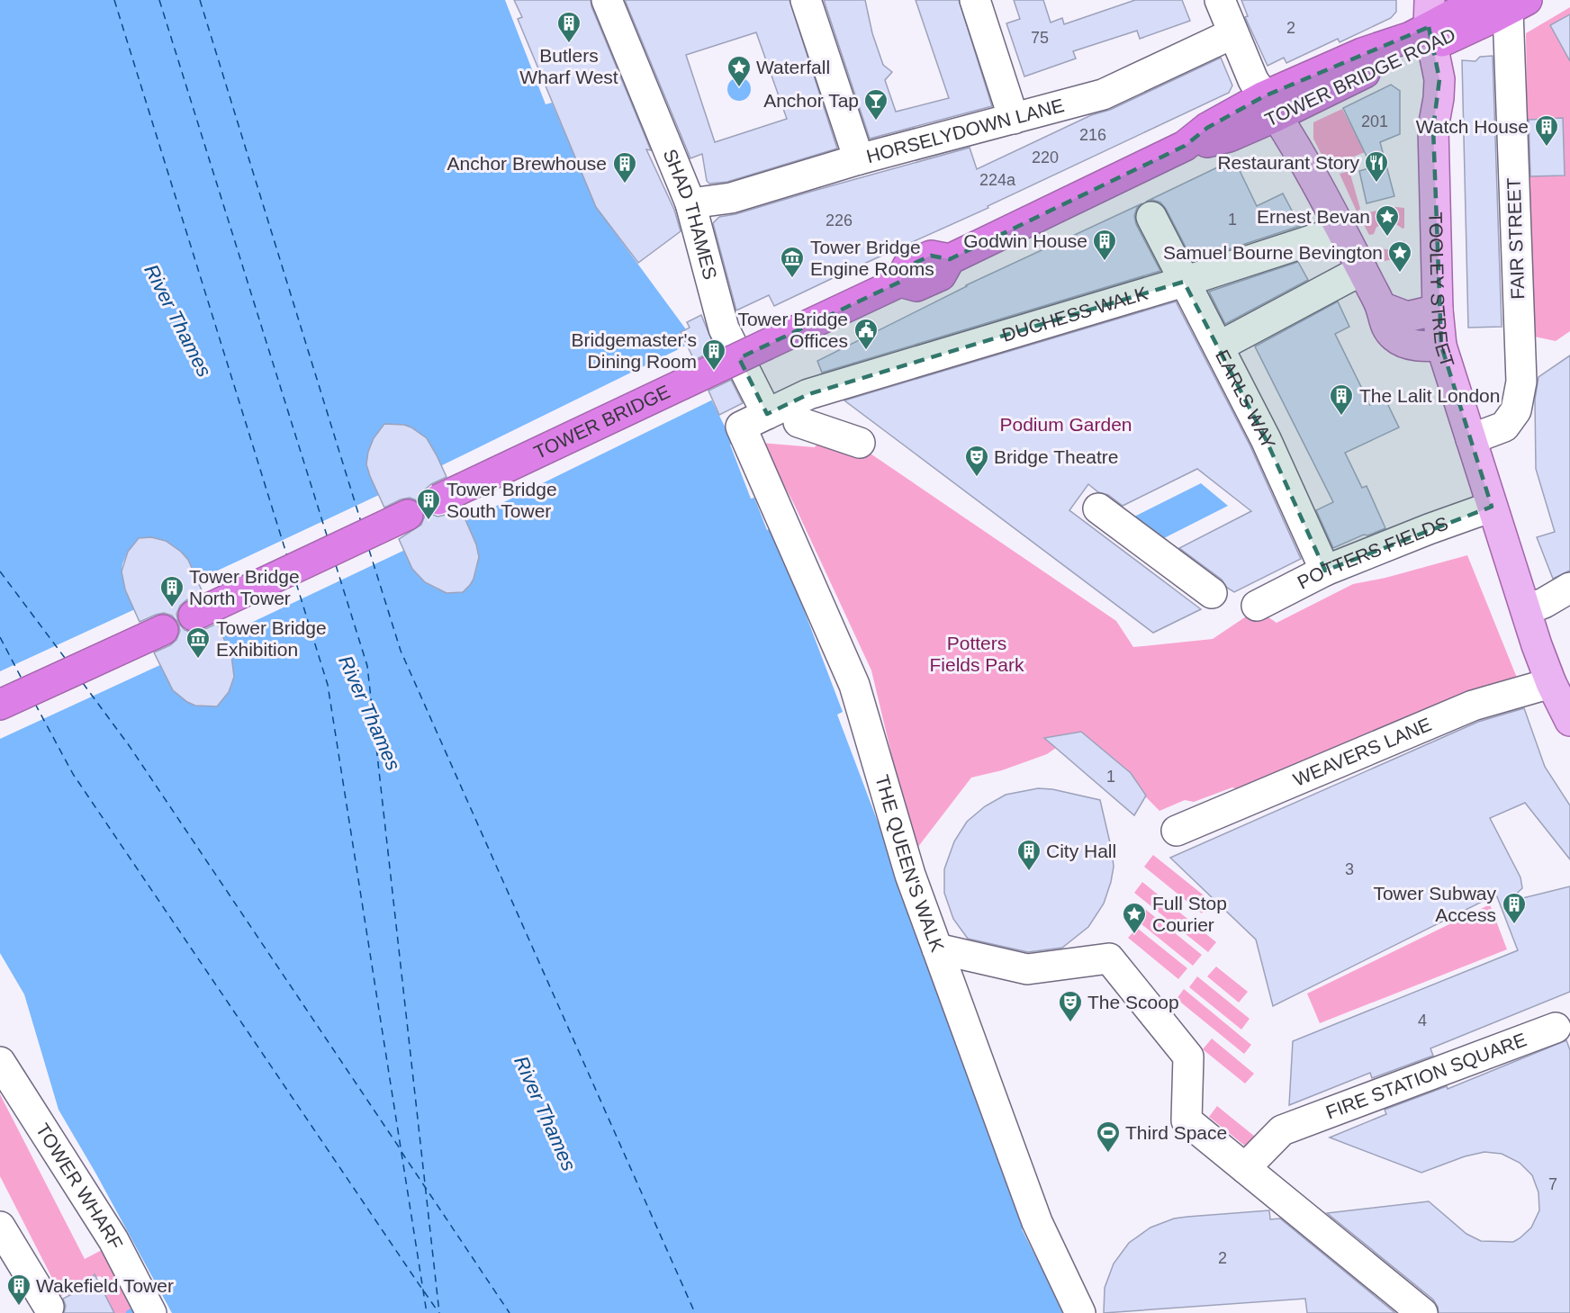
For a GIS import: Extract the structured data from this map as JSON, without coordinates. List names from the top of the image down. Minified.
{"streets":{"highway":["TOWER BRIDGE ROAD","TOWER BRIDGE"],"main road":["TOOLEY STREET"],"street":["HORSELYDOWN LANE","SHAD THAMES","FAIR STREET","DUCHESS WALK","EARLS WAY","POTTERS FIELDS","WEAVERS LANE","THE QUEEN'S WALK","FIRE STATION SQUARE","TOWER WHARF"]},"crossings":[["TOWER BRIDGE ROAD","FAIR STREET"],["TOWER BRIDGE ROAD","TOOLEY STREET"],["TOWER BRIDGE ROAD","TOWER BRIDGE"],["HORSELYDOWN LANE","SHAD THAMES"],["SHAD THAMES","DUCHESS WALK"],["SHAD THAMES","THE QUEEN'S WALK"],["FAIR STREET","TOOLEY STREET"],["TOOLEY STREET","POTTERS FIELDS"],["TOOLEY STREET","WEAVERS LANE"],["DUCHESS WALK","THE QUEEN'S WALK"],["EARLS WAY","POTTERS FIELDS"]],"water":["River Thames"],"parks":["Podium Garden","Potters Fields Park"],"places":{"building":["Butlers Wharf West","Watch House","Anchor Brewhouse","Godwin House","Bridgemaster's Dining Room","The Lalit London","Tower Bridge South Tower","Tower Bridge North Tower","City Hall","Tower Subway Access","Wakefield Tower"],"place":["Waterfall","Ernest Bevan","Samuel Bourne Bevington","Full Stop Courier"],"bar":["Anchor Tap"],"restaurant":["Restaurant Story"],"museum":["Tower Bridge Engine Rooms","Tower Bridge Exhibition"],"public building":["Tower Bridge Offices"],"theatre":["Bridge Theatre","The Scoop"],"sports":["Third Space"]},"house_numbers":["2","75","201","216","220","224a","1","226","1","3","4","7","2"]}
